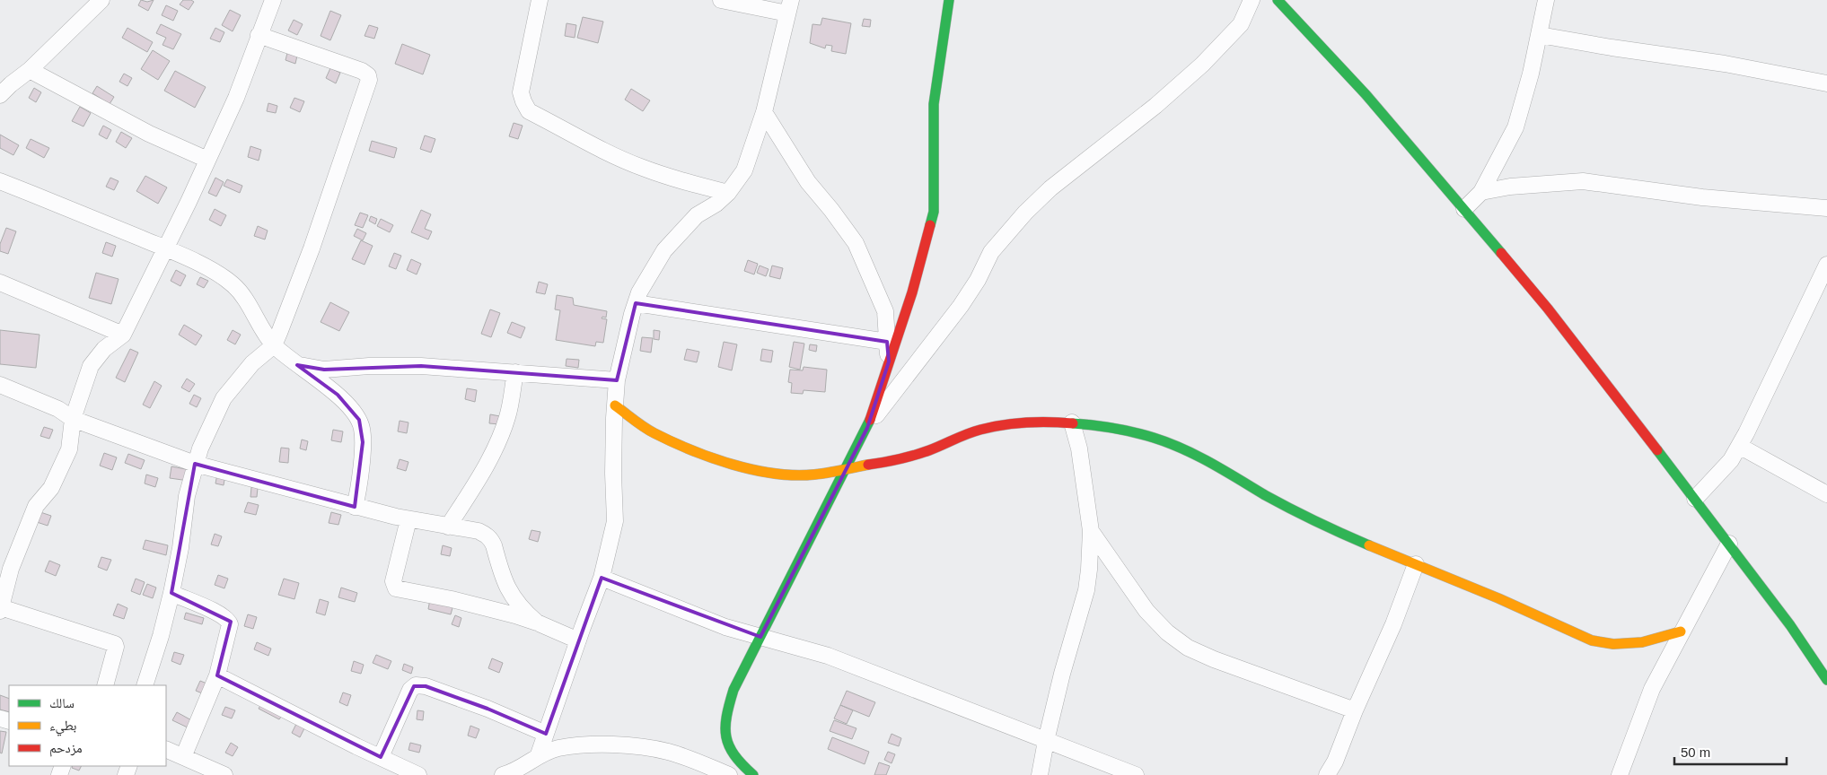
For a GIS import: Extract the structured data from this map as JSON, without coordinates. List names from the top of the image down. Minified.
{"legend":["سالك","بطيء","مزدحم"],"scale_bar":"50 m"}
